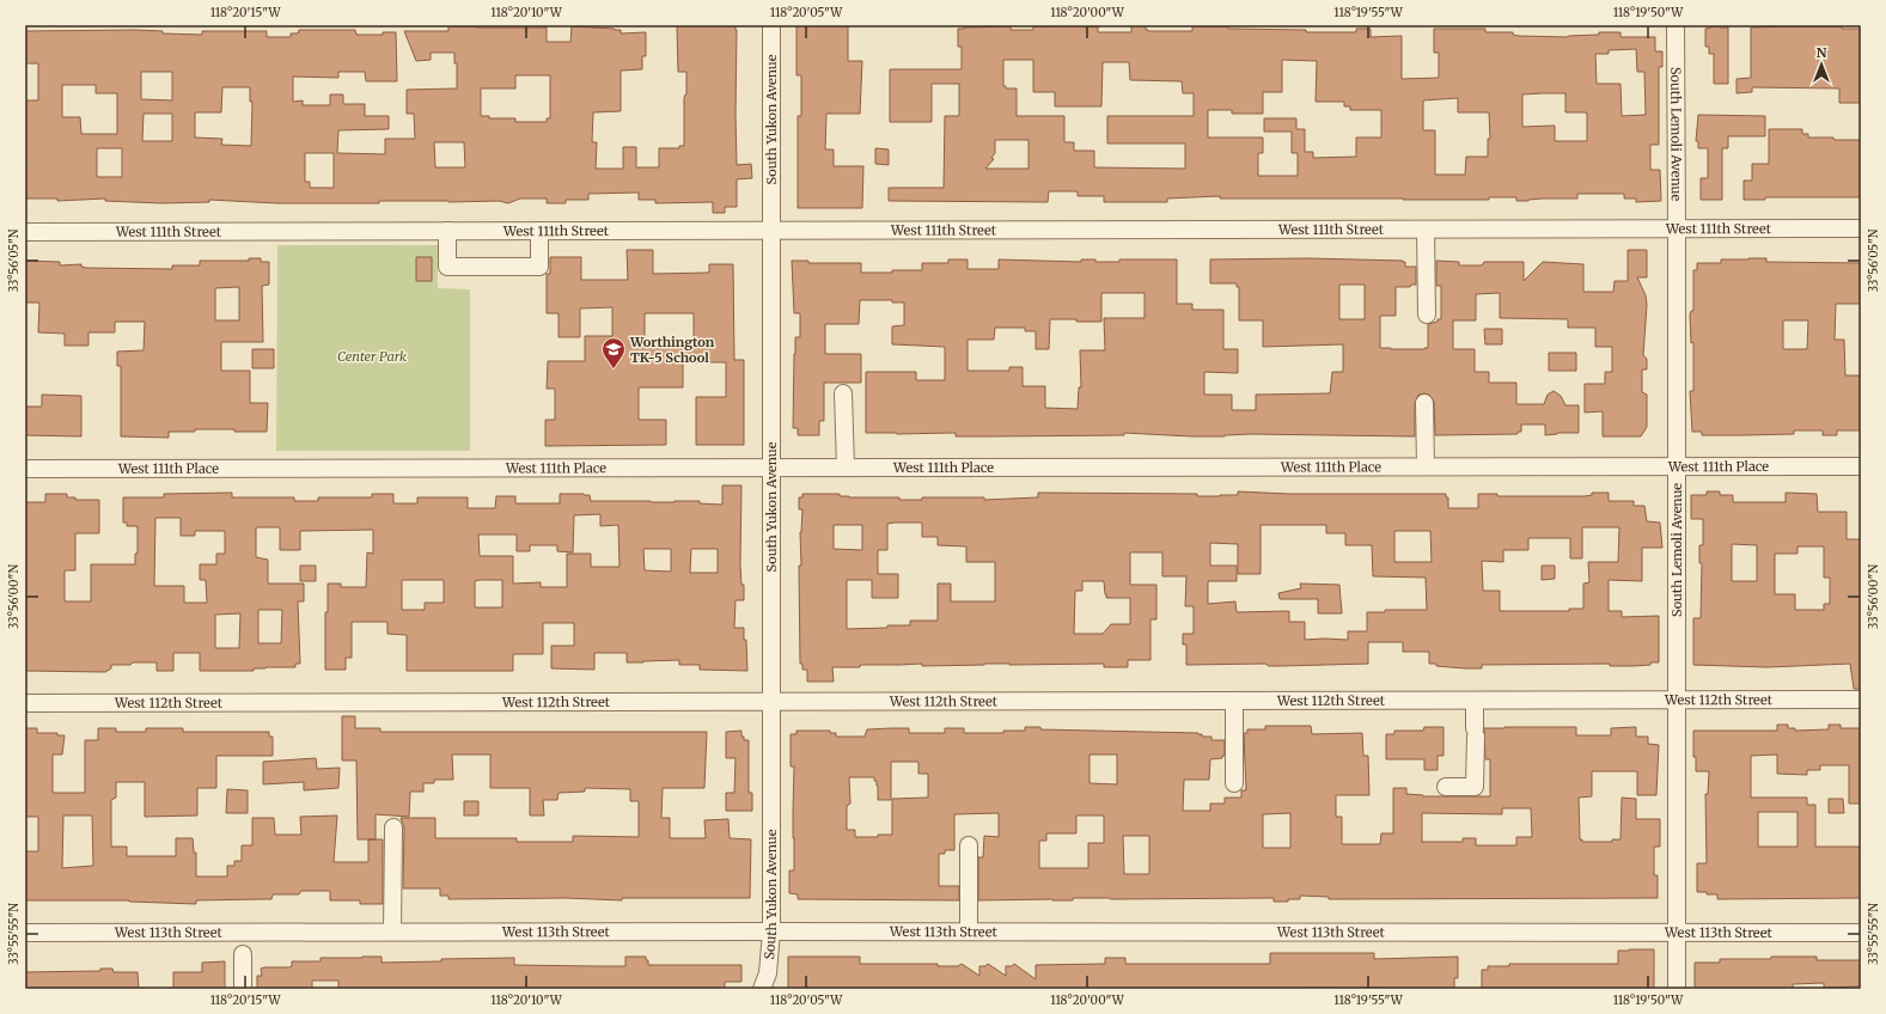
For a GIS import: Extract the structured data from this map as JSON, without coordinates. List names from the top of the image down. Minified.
{"streets":{"street":["South Yukon Avenue","South Lemoli Avenue","West 111th Street","West 111th Place","West 112th Street","West 113th Street"]},"crossings":[["South Yukon Avenue","West 111th Street"],["South Yukon Avenue","West 111th Place"],["South Yukon Avenue","West 112th Street"],["South Yukon Avenue","West 113th Street"],["South Lemoli Avenue","West 111th Street"],["South Lemoli Avenue","West 111th Place"],["South Lemoli Avenue","West 112th Street"],["South Lemoli Avenue","West 113th Street"]],"parks":["Center Park"],"places":{"school or university":["Worthington TK-5 School"]},"north":"top","coordinates":["118°20'15\"W","118°20'10\"W","118°20'05\"W","118°20'00\"W","118°19'55\"W","118°19'50\"W","33°56'05\"N","33°56'00\"N","33°55'55\"N"]}
